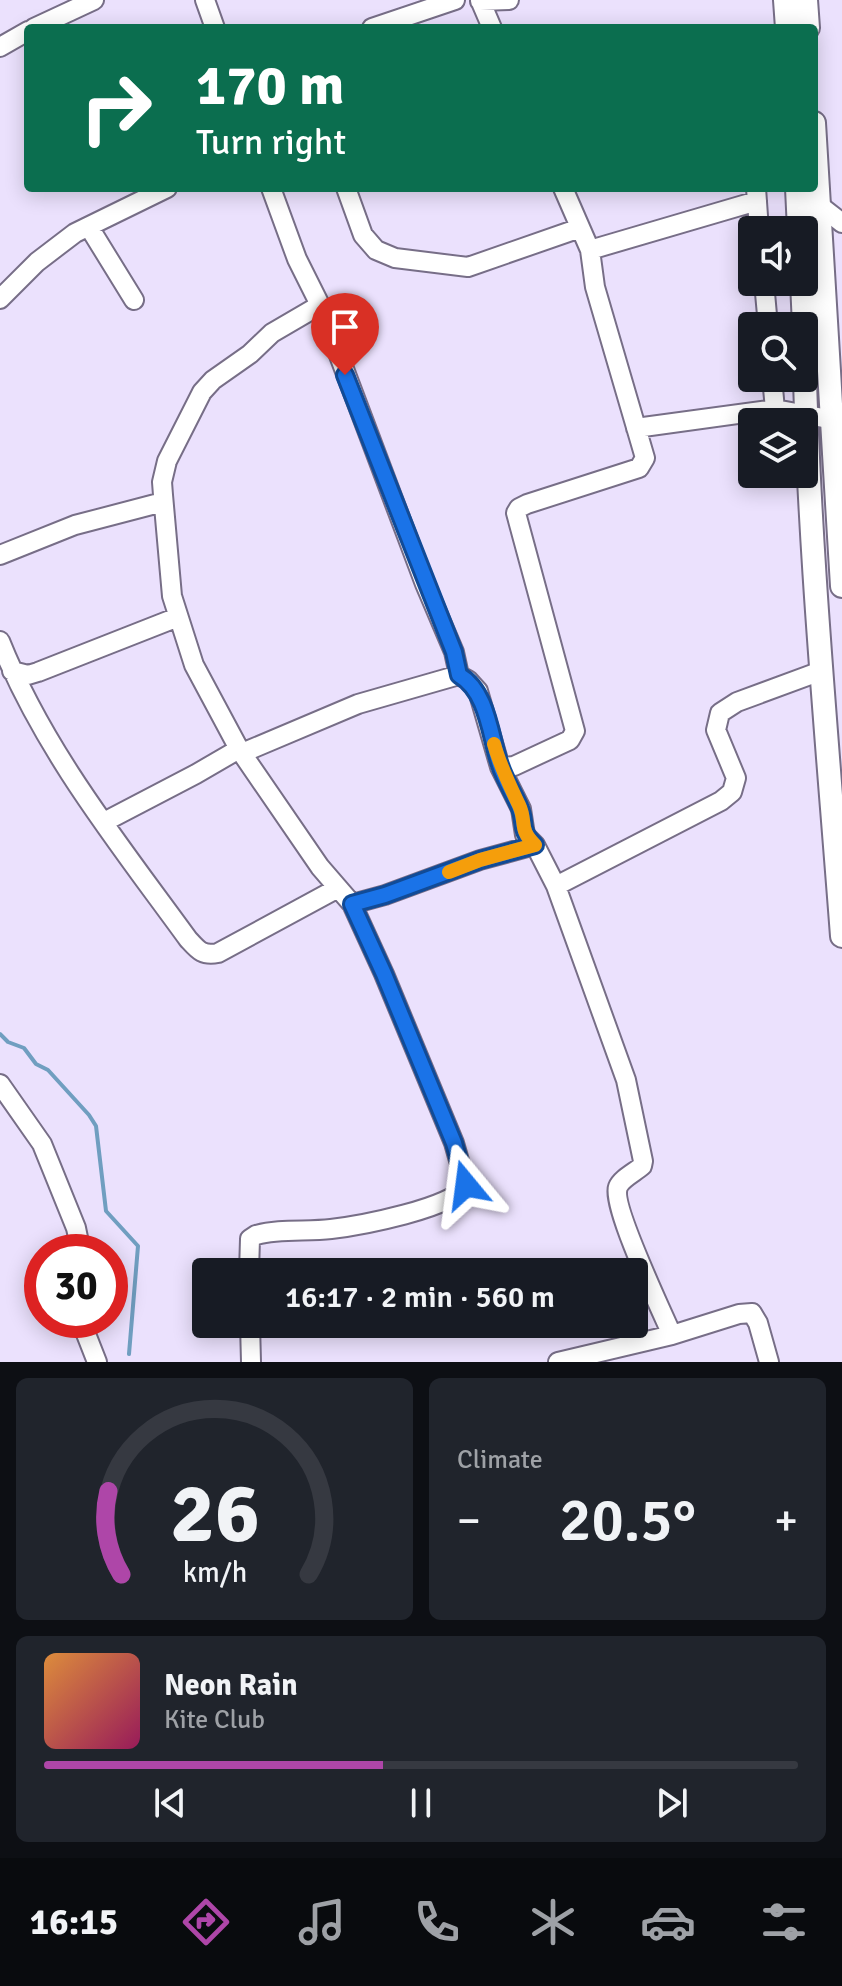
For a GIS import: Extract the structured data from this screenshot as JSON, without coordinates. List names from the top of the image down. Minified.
{"page":{"turn":["170 m","Turn right"],"limit":"30","trip":"16:17 · 2 min · 560 m","tile":"Climate","heat":["−","20.5°","+"],"song":["Neon Rain","Kite Club"],"tabs":"16:15","gauge":["26","km/h"]}}
